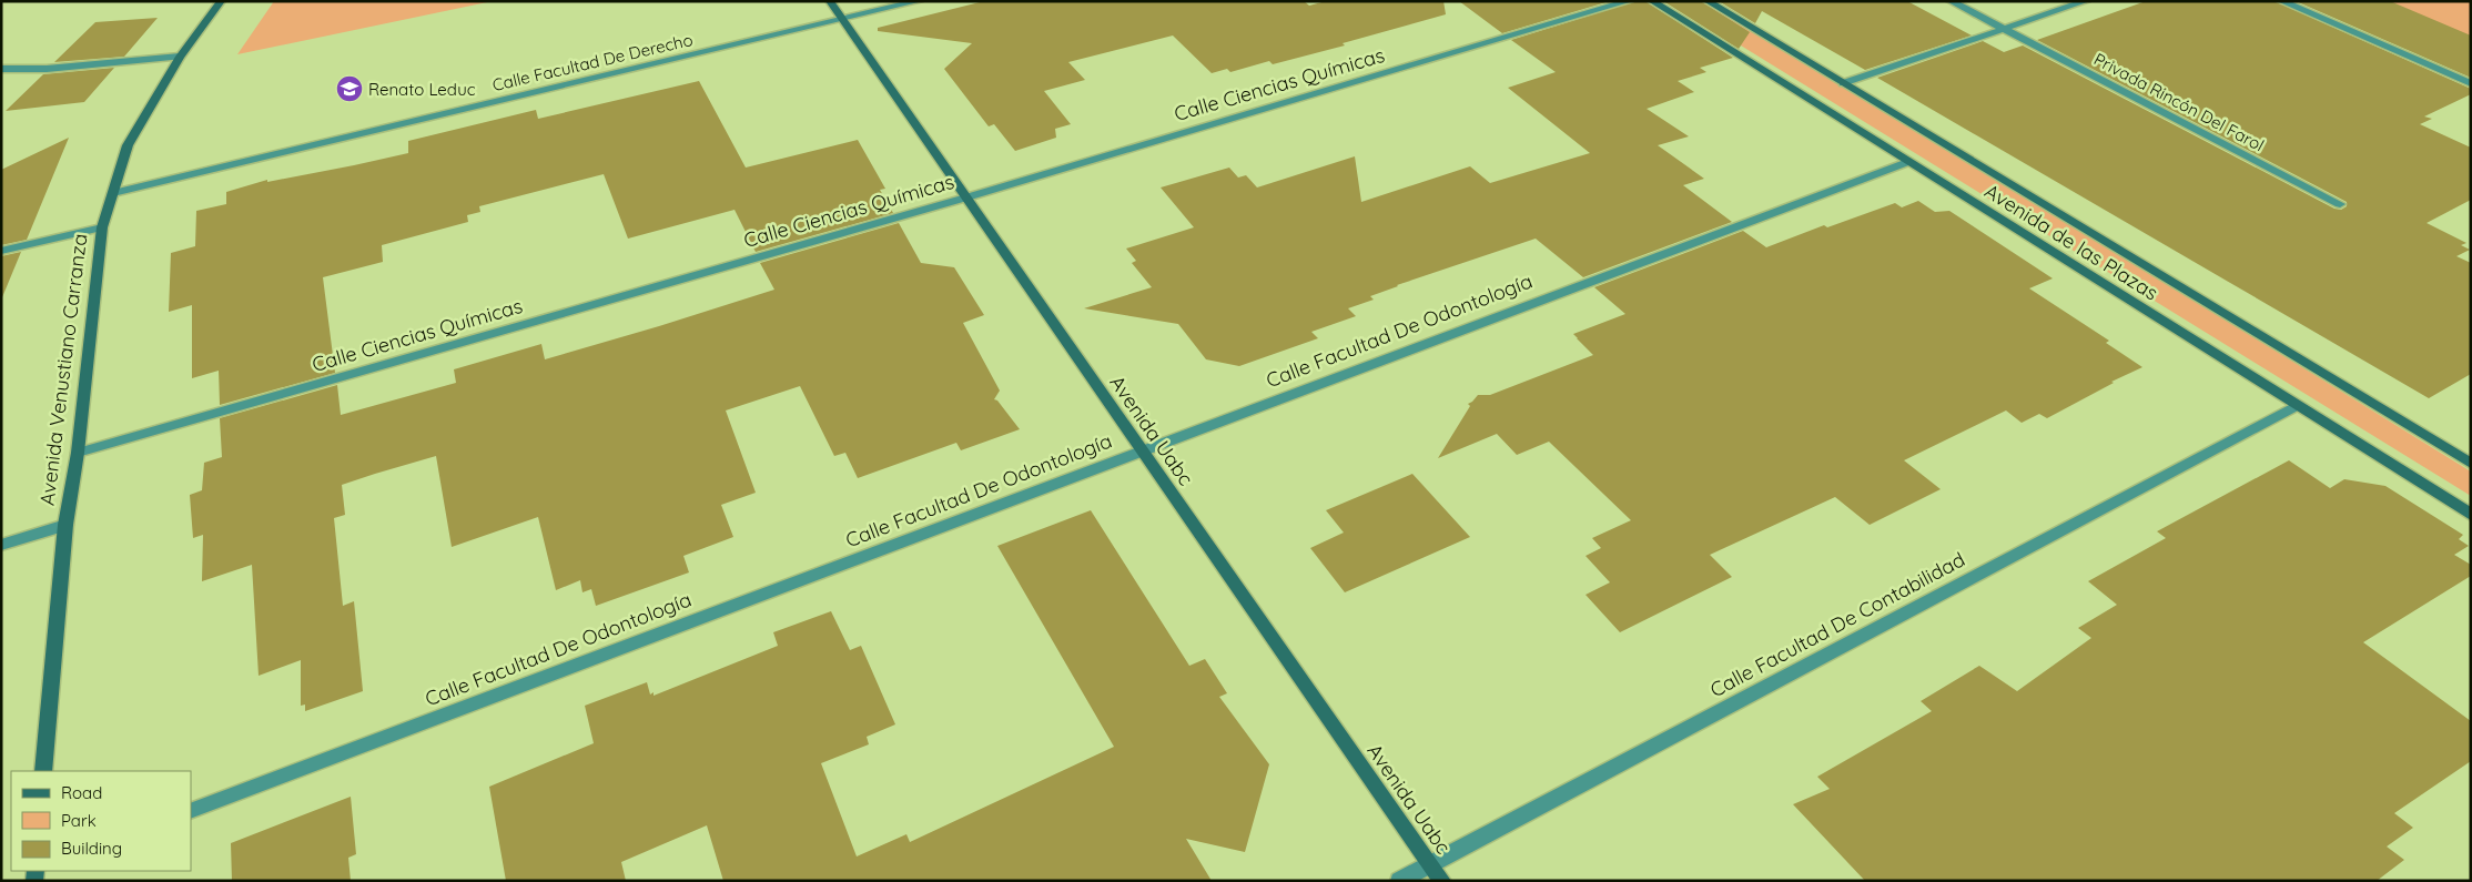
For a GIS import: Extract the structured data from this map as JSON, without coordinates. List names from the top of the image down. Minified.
{"streets":{"street":["Calle Facultad De Derecho","Calle Ciencias Químicas","Privada Rincón Del Farol","Avenida de las Plazas","Calle Facultad De Odontología","Avenida Venustiano Carranza","Avenida Uabc","Calle Facultad De Contabilidad"]},"crossings":[["Calle Facultad De Derecho","Avenida Venustiano Carranza"],["Calle Facultad De Derecho","Avenida Uabc"],["Calle Ciencias Químicas","Avenida Venustiano Carranza"],["Calle Ciencias Químicas","Avenida Uabc"],["Avenida de las Plazas","Calle Facultad De Odontología"],["Avenida de las Plazas","Calle Facultad De Contabilidad"],["Calle Facultad De Odontología","Avenida Uabc"],["Avenida Uabc","Calle Facultad De Contabilidad"]],"places":{"school or university":["Renato Leduc"]},"legend":["Road","Park","Building"]}
